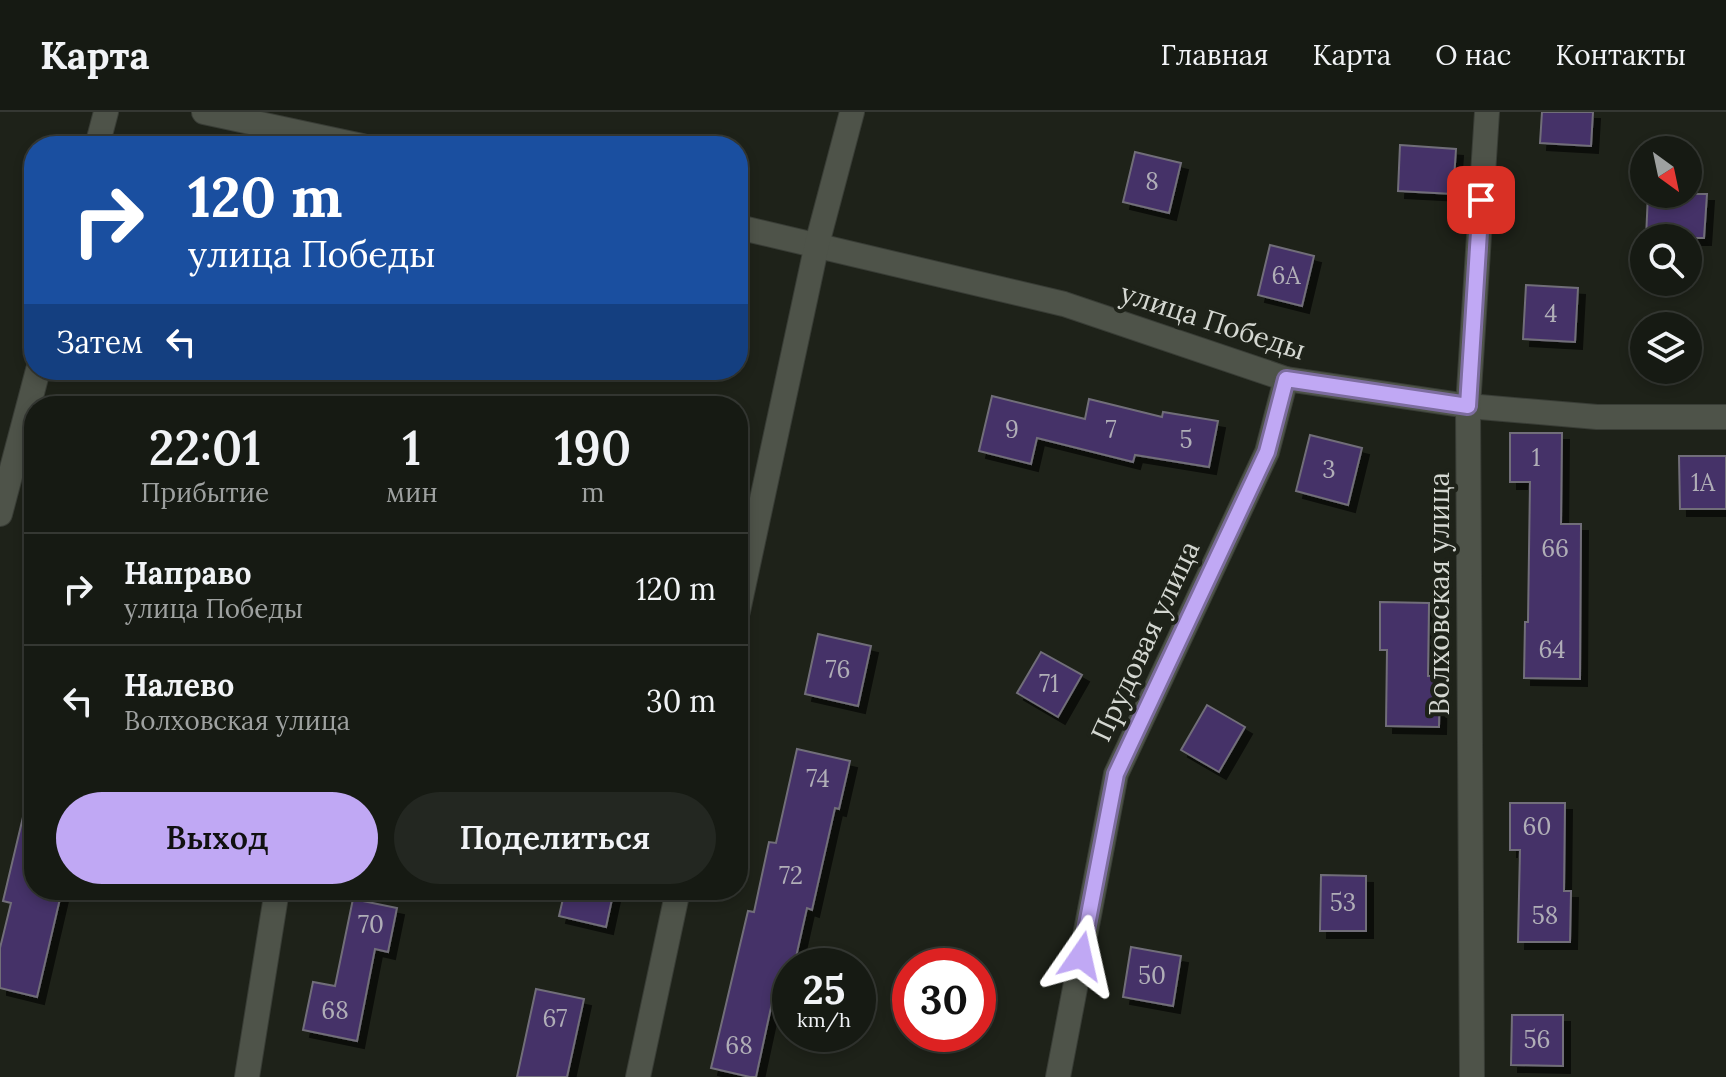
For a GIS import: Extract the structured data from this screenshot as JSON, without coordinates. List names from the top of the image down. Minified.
{"streets":{"street":["улица Победы","Волховская улица","Прудовая улица"]},"crossings":[["улица Победы","Волховская улица"],["улица Победы","Прудовая улица"]],"house_numbers":["8","6А","4","9","7","5","1","3","1А","66","64","76","71","74","60","72","53","58","70","50","68","67","56","68"],"north":"bottom right","page":{"header":"Карта","nav":["Главная","Карта","О нас","Контакты"],"turn":["120 m","улица Победы"],"then":"Затем","eta":["22:01","Прибытие","1","мин","190","m"],"list":[{"name":"Направо","note":"улица Победы","value":"120 m"},{"name":"Налево","note":"Волховская улица","value":"30 m"}],"buttons":["Выход","Поделиться"],"speed":"25 km/h","limit":"30"}}
